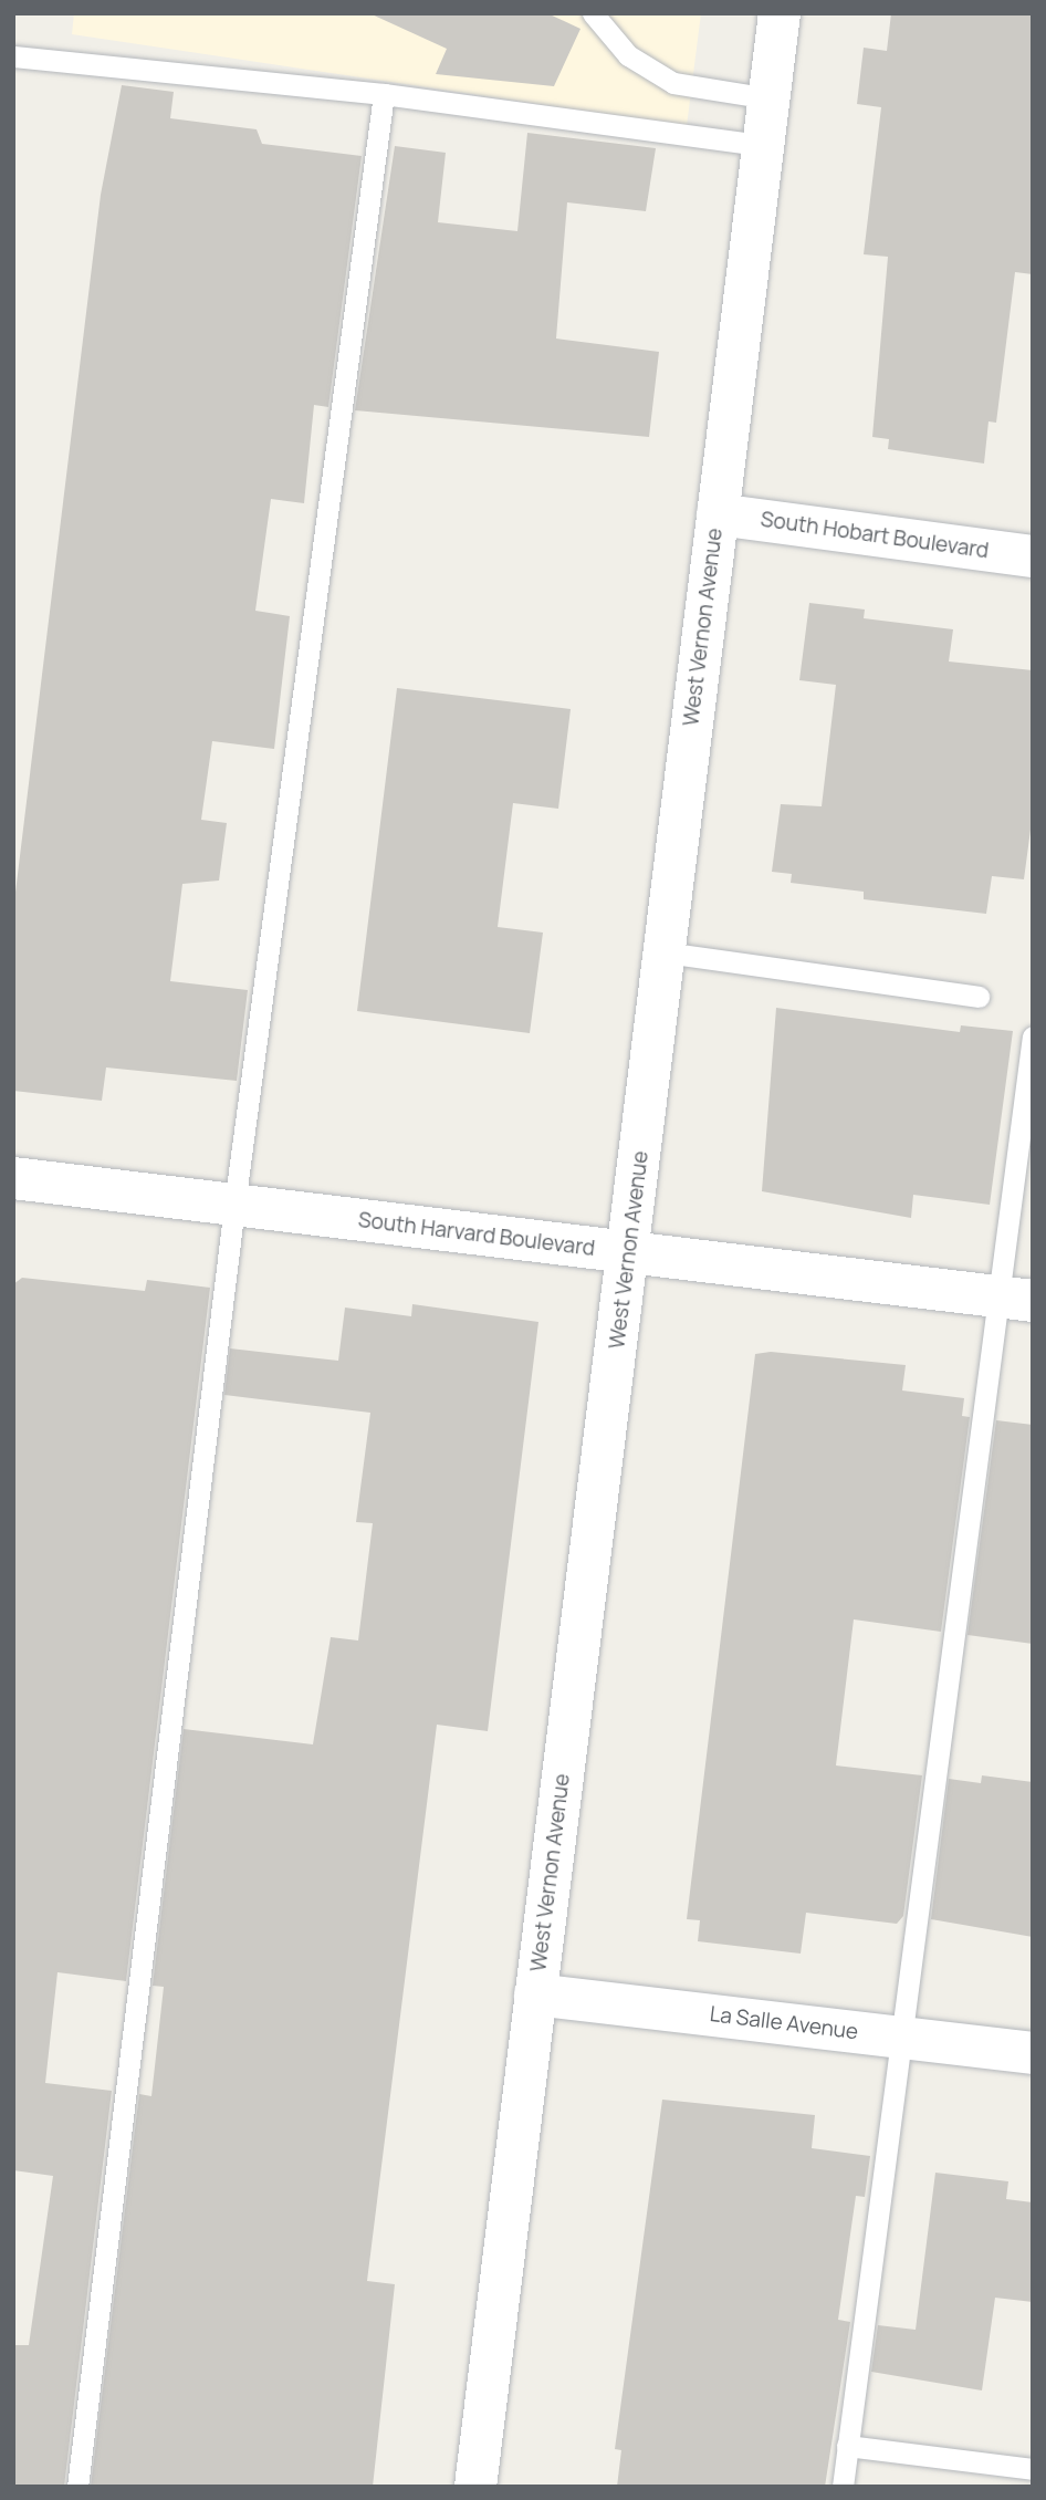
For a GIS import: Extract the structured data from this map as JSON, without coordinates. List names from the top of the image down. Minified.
{"streets":{"main road":["South Hobart Boulevard","West Vernon Avenue","South Harvard Boulevard","La Salle Avenue"]},"crossings":[["South Hobart Boulevard","West Vernon Avenue"],["West Vernon Avenue","South Harvard Boulevard"],["West Vernon Avenue","La Salle Avenue"]]}
